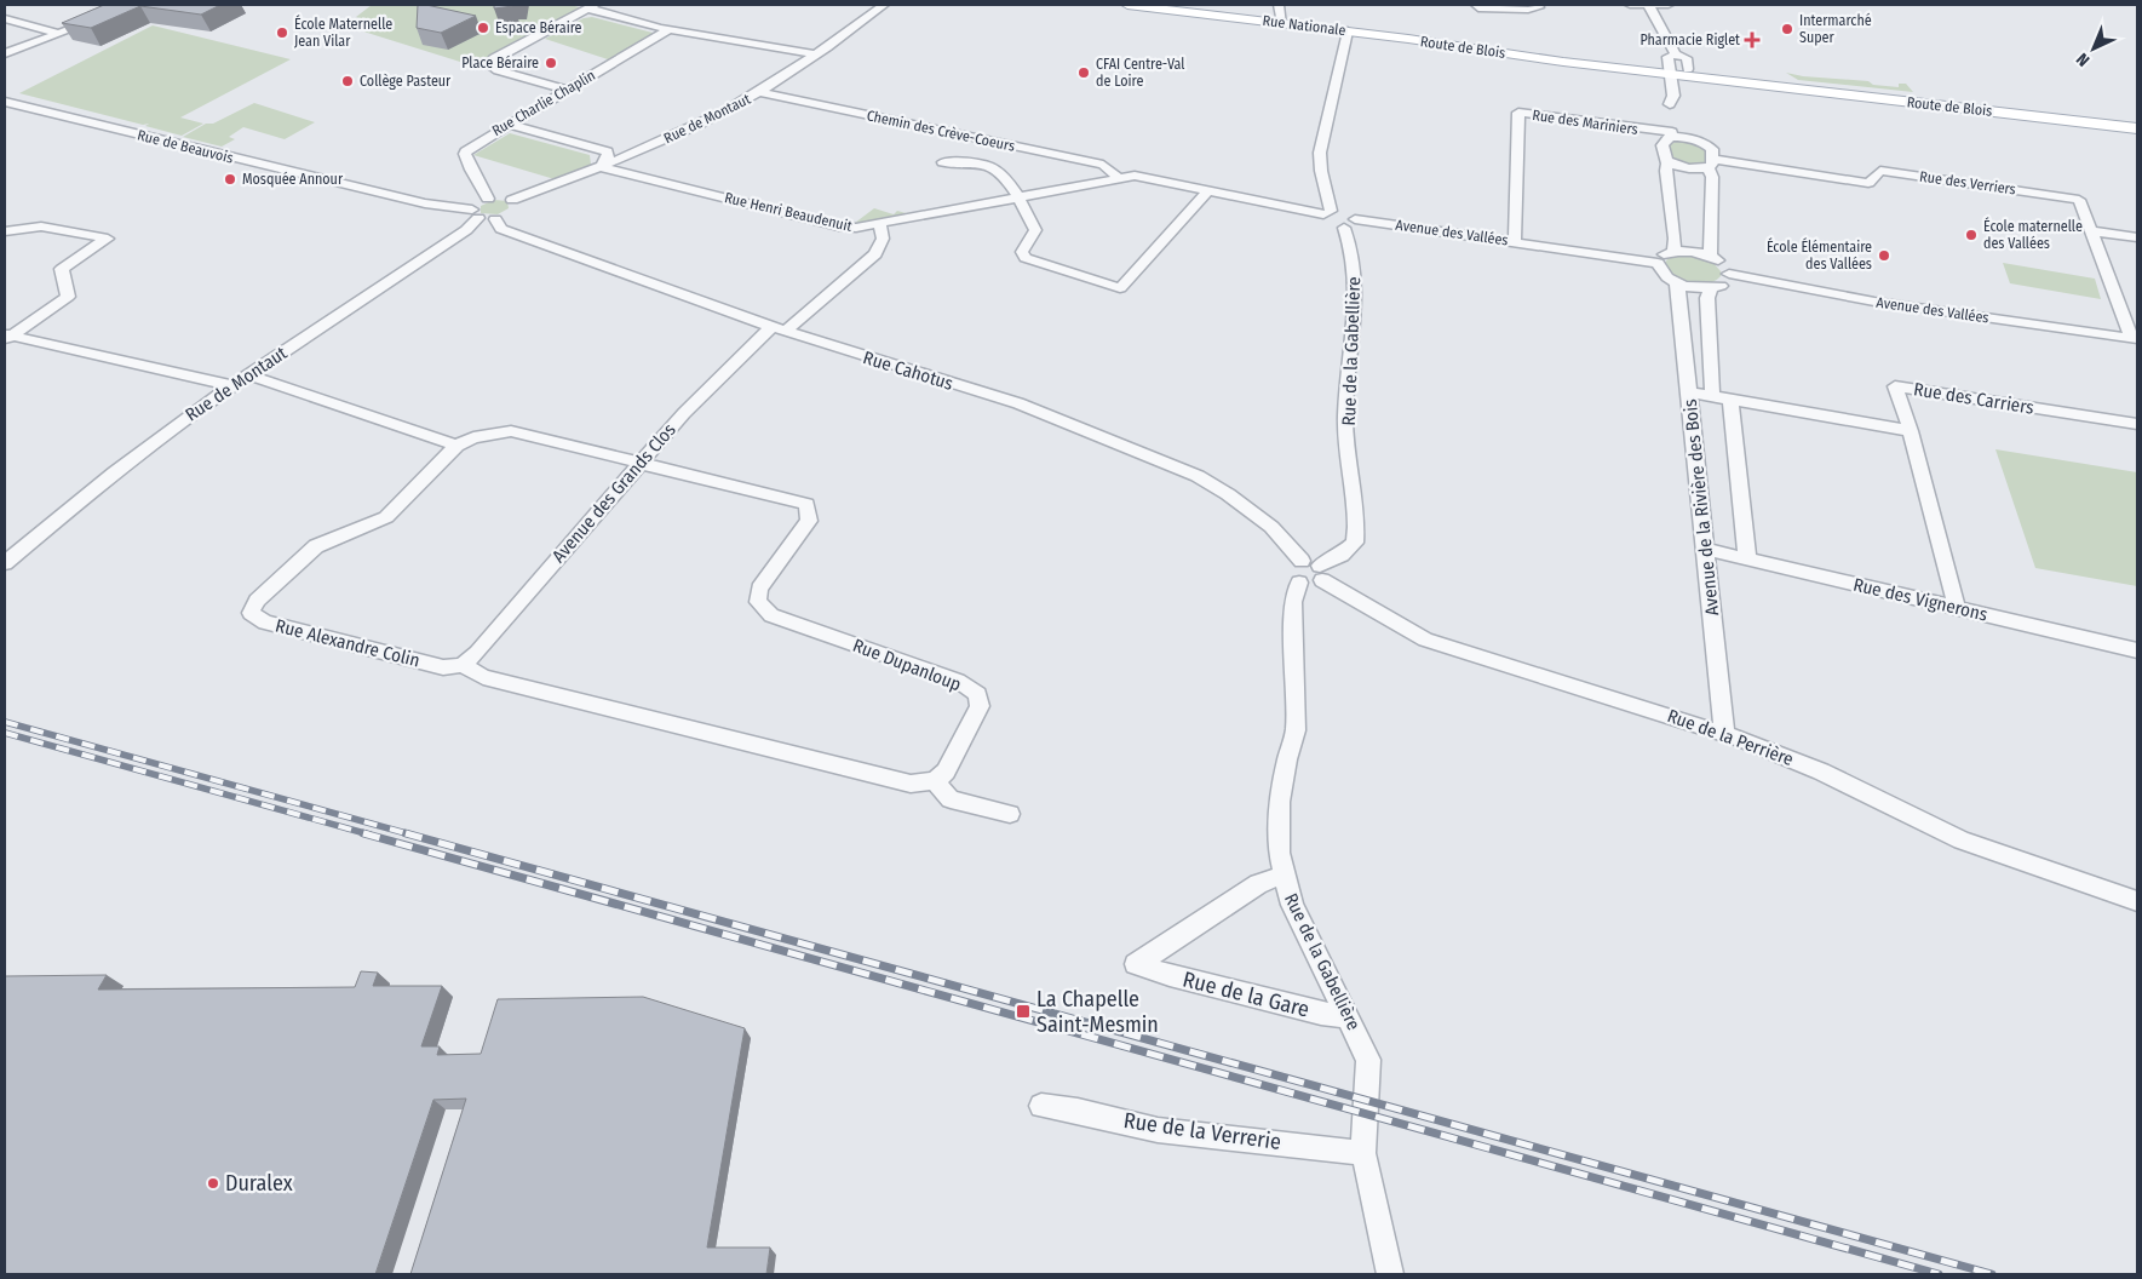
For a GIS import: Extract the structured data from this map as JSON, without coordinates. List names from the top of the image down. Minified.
{"streets":{"main road":["Rue Nationale","Route de Blois"],"street":["Rue Charlie Chaplin","Rue de Montaut","Rue des Mariniers","Chemin des Crève-Coeurs","Rue de Beauvois","Rue des Verriers","Rue Henri Beaudenuit","Avenue des Vallées","Rue de la Gabellière","Rue Cahotus","Rue des Carriers","Avenue des Grands Clos","Avenue de la Rivière des Bois","Rue des Vignerons","Rue Alexandre Colin","Rue Dupanloup","Rue de la Perrière","Rue de la Gare","Rue de la Verrerie"]},"crossings":[["Rue Nationale","Route de Blois"],["Rue Charlie Chaplin","Rue de Montaut"],["Rue de Montaut","Chemin des Crève-Coeurs"],["Rue de Montaut","Rue de Beauvois"],["Rue de Montaut","Rue Henri Beaudenuit"],["Rue des Mariniers","Avenue des Vallées"],["Chemin des Crève-Coeurs","Rue Henri Beaudenuit"],["Rue de Beauvois","Rue Cahotus"],["Rue des Verriers","Avenue des Vallées"],["Rue Henri Beaudenuit","Avenue des Grands Clos"],["Avenue des Vallées","Rue de la Gabellière"],["Rue de la Gabellière","Rue Cahotus"],["Rue de la Gabellière","Rue de la Perrière"],["Rue de la Gabellière","Rue de la Gare"],["Rue de la Gabellière","Rue de la Verrerie"],["Rue Cahotus","Avenue des Grands Clos"],["Rue des Carriers","Rue des Vignerons"],["Avenue des Grands Clos","Rue Alexandre Colin"],["Avenue des Grands Clos","Rue Dupanloup"],["Avenue de la Rivière des Bois","Rue des Vignerons"],["Avenue de la Rivière des Bois","Rue de la Perrière"]],"places":{"other":["Espace Béraire","Intermarché Super","École Maternelle Jean Vilar","Place Béraire","CFAI Centre-Val de Loire","Collège Pasteur","Mosquée Annour","École maternelle des Vallées","École Élémentaire des Vallées","Duralex"],"health":["Pharmacie Riglet"],"transit":["La Chapelle Saint-Mesmin"]},"north":"bottom left"}
